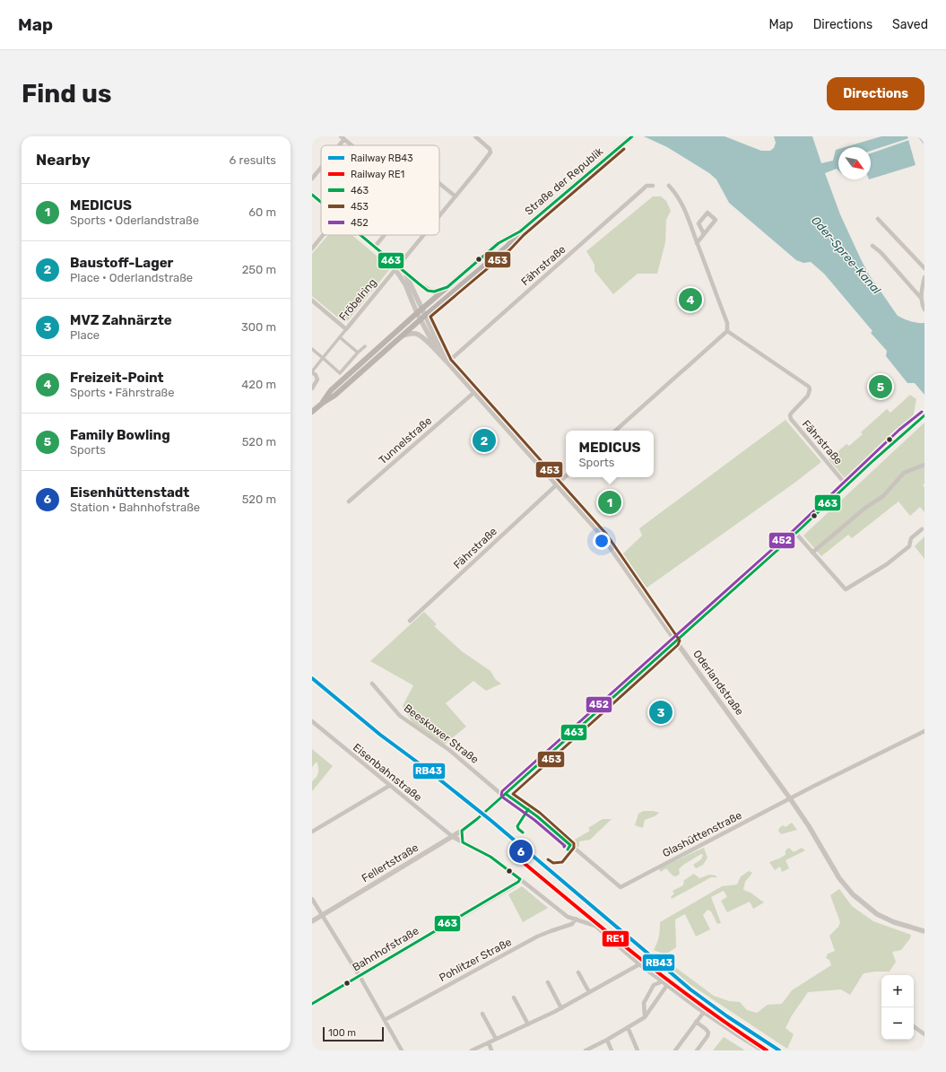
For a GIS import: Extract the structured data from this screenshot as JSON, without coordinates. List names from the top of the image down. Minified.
{"streets":{"main road":["Straße der Republik"],"street":["Fährstraße","Fröbelring","Tunnelstraße","Oderlandstraße","Beeskower Straße","Eisenbahnstraße","Glashüttenstraße","Fellertstraße","Bahnhofstraße","Pohlitzer Straße"]},"crossings":[["Straße der Republik","Oderlandstraße"],["Fährstraße","Oderlandstraße"],["Tunnelstraße","Oderlandstraße"],["Oderlandstraße","Glashüttenstraße"],["Beeskower Straße","Glashüttenstraße"],["Beeskower Straße","Fellertstraße"],["Eisenbahnstraße","Fellertstraße"],["Glashüttenstraße","Fellertstraße"]],"water":["Oder-Spree-Kanal"],"lines":["transit line 463","transit line 453","transit line 452","rail line RB43","rail line RE1"],"legend":["Railway RB43","Railway RE1","463","453","452"],"scale_bar":"100 m","north":"bottom right","page":{"header":"Map","nav":["Map","Directions","Saved"],"buttons":"Directions","title":"Find us","heading":["Nearby","6 results"],"list":[{"mark":"1","name":"MEDICUS","note":"Sports · Oderlandstraße","value":"60 m"},{"mark":"2","name":"Baustoff-Lager","note":"Place · Oderlandstraße","value":"250 m"},{"mark":"3","name":"MVZ Zahnärzte","note":"Place","value":"300 m"},{"mark":"4","name":"Freizeit-Point","note":"Sports · Fährstraße","value":"420 m"},{"mark":"5","name":"Family Bowling","note":"Sports","value":"520 m"},{"mark":"6","name":"Eisenhüttenstadt","note":"Station · Bahnhofstraße","value":"520 m"}],"pins":["4","5","2","1","3","6"],"popup":["MEDICUS","Sports"],"map_buttons":["+","−"],"scale":"100 m"}}
